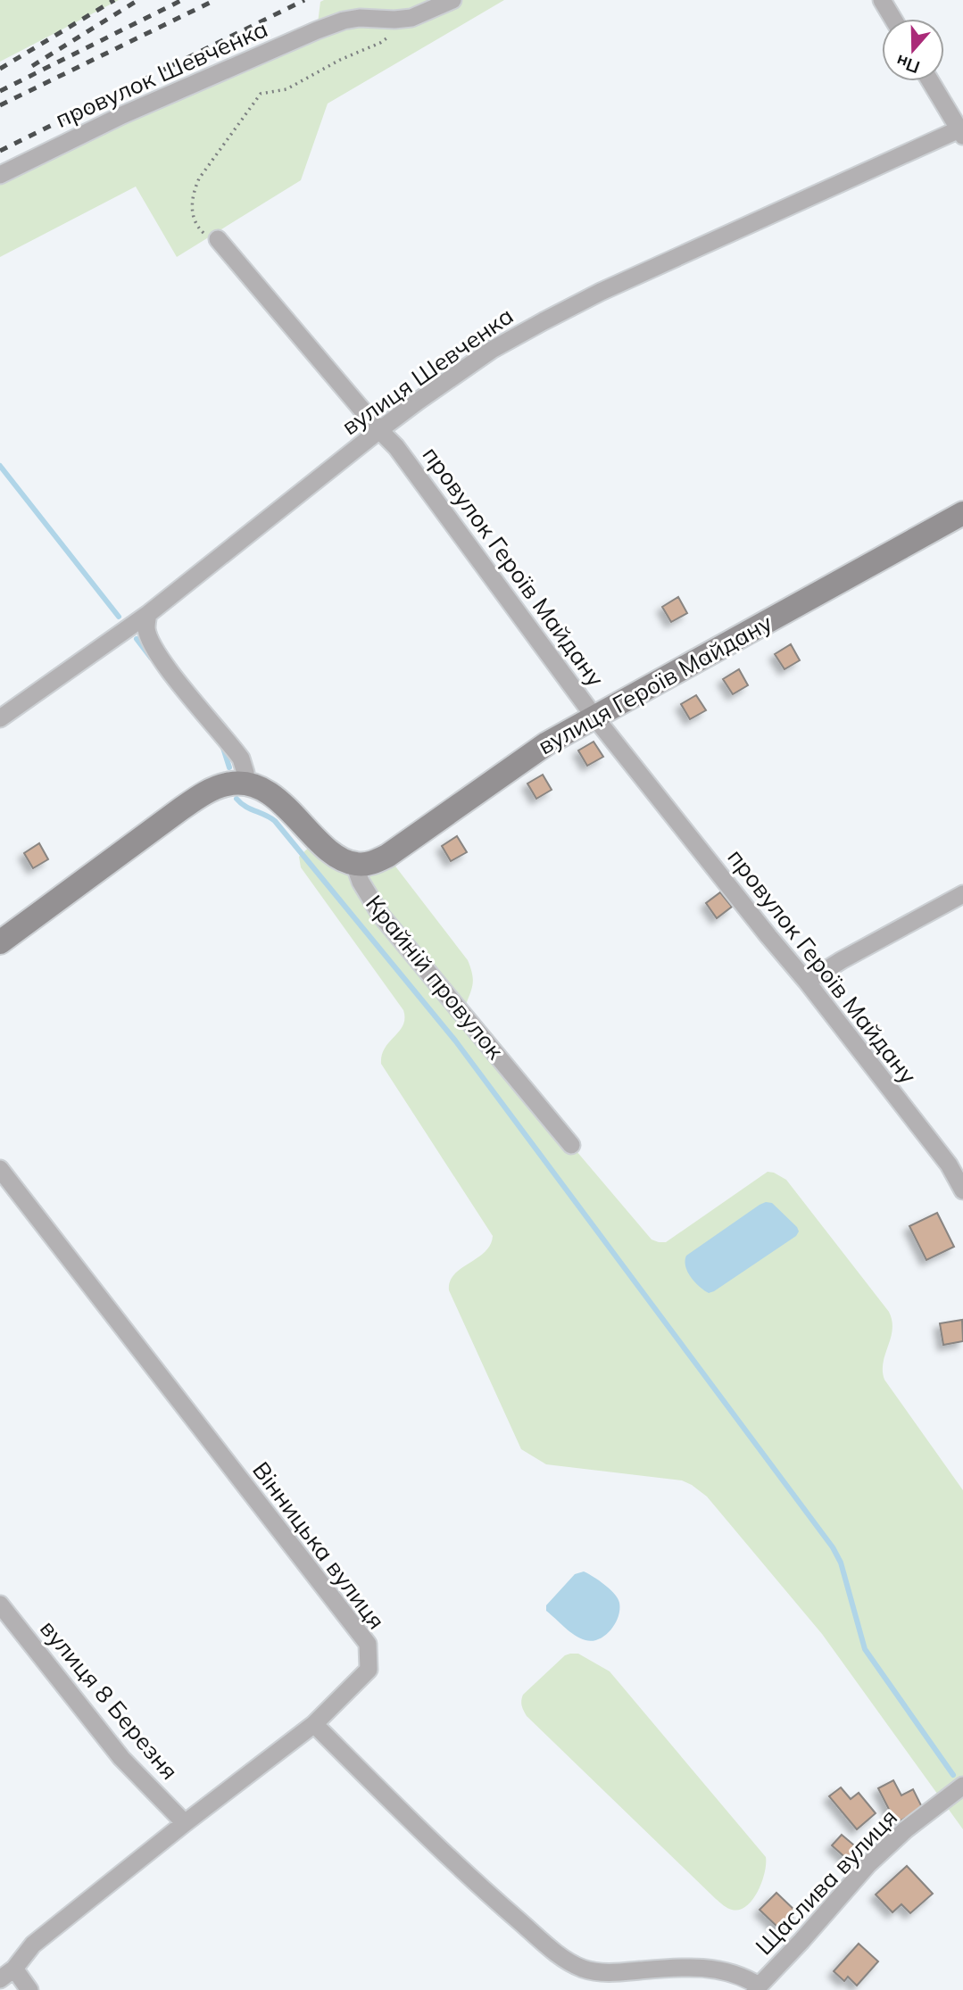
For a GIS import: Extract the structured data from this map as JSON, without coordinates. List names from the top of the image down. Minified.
{"streets":{"street":["провулок Шевченка","вулиця Шевченка","провулок Героїв Майдану","вулиця Героїв Майдану","Крайній провулок","Вінницька вулиця","вулиця 8 Березня","Щаслива вулиця"]},"crossings":[["вулиця Шевченка","провулок Героїв Майдану"],["провулок Героїв Майдану","вулиця Героїв Майдану"],["вулиця Героїв Майдану","Крайній провулок"],["Вінницька вулиця","вулиця 8 Березня"]],"north":"bottom"}
